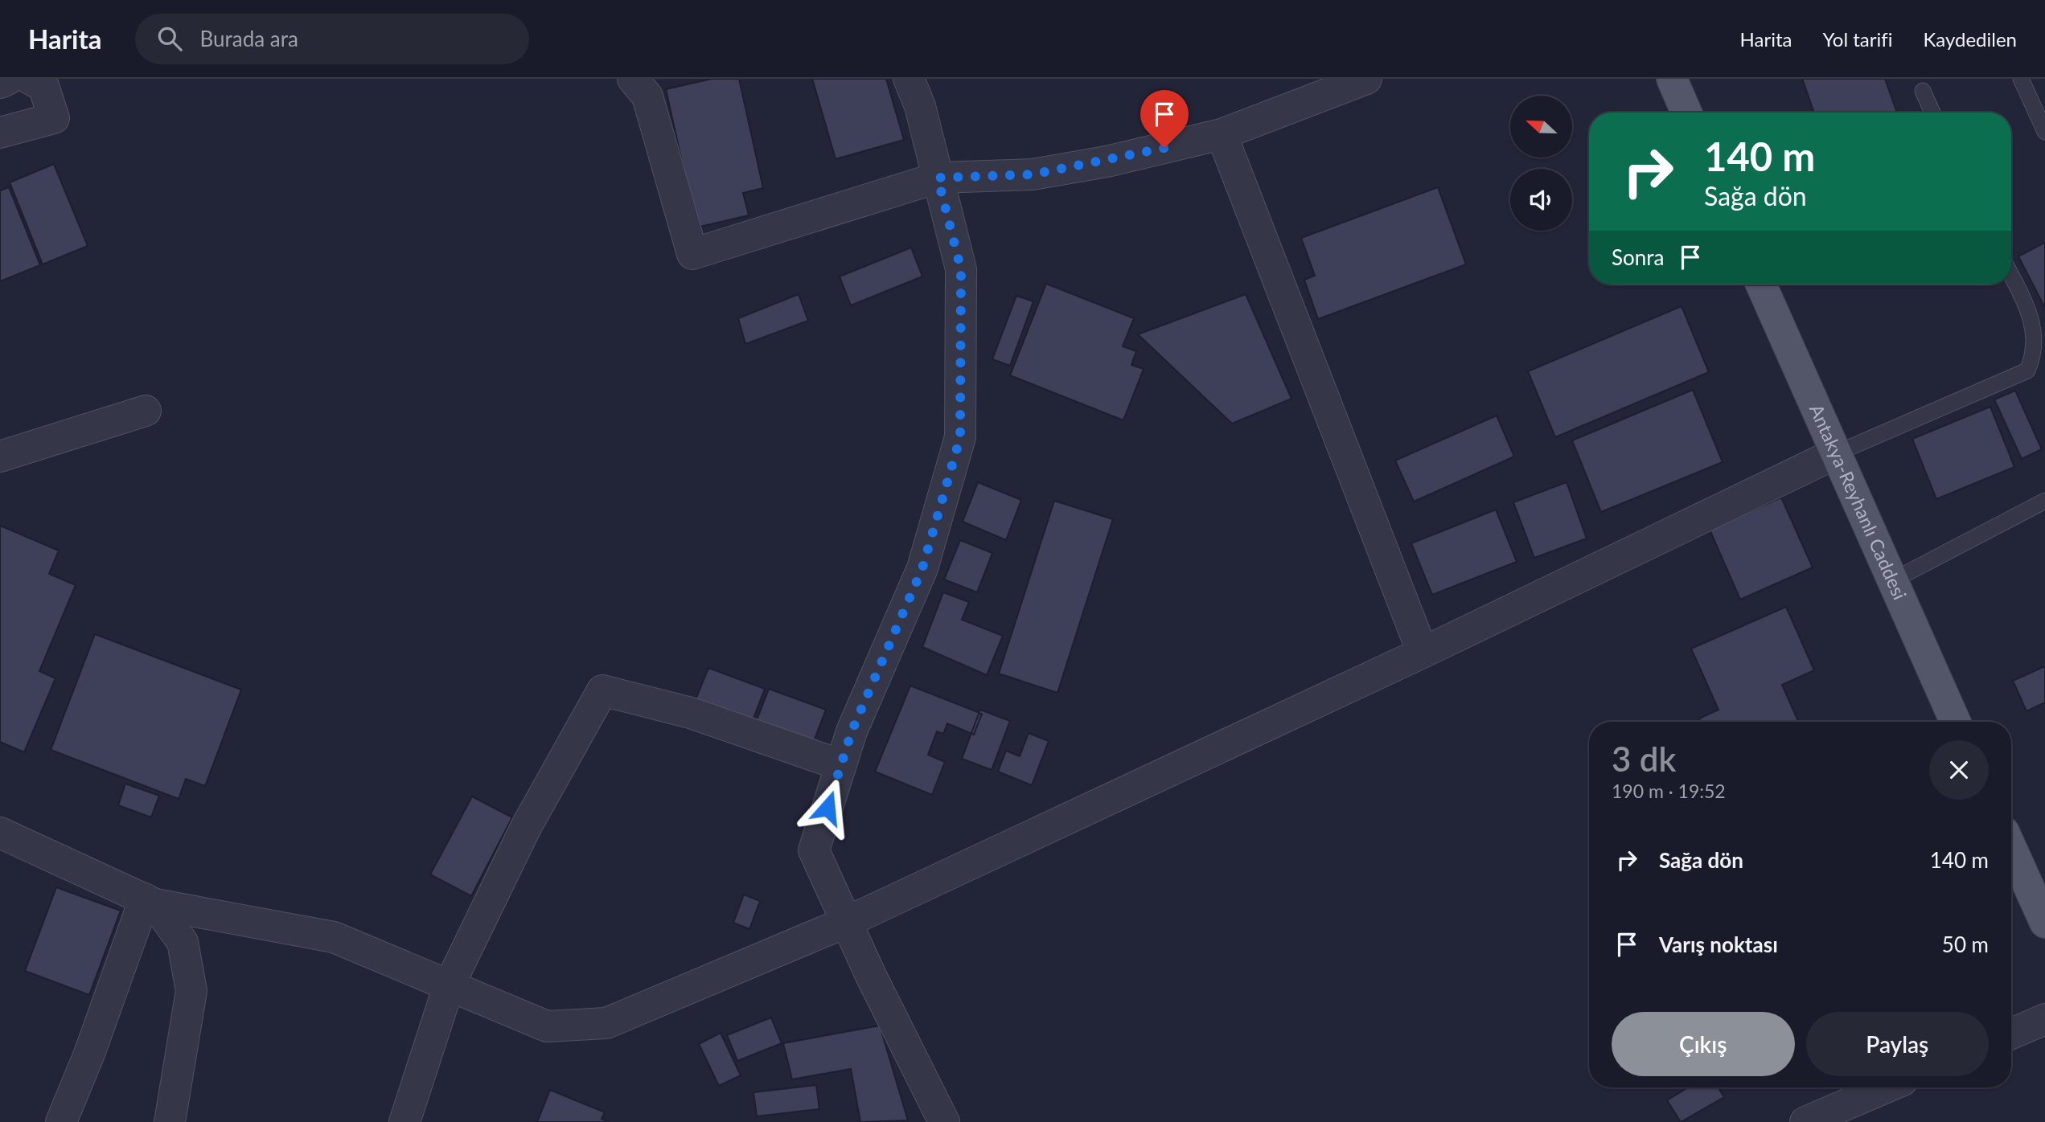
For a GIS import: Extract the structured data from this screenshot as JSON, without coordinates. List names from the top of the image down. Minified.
{"streets":{"main road":["Antakya-Reyhanlı Caddesi"]},"north":"left","page":{"header":"Harita","search":"Burada ara","nav":["Harita","Yol tarifi","Kaydedilen"],"turn":["140 m","Sağa dön"],"then":"Sonra","heading":["3 dk","190 m · 19:52"],"list":[{"name":"Sağa dön","value":"140 m"},{"name":"Varış noktası","value":"50 m"}],"buttons":["Çıkış","Paylaş"]}}
